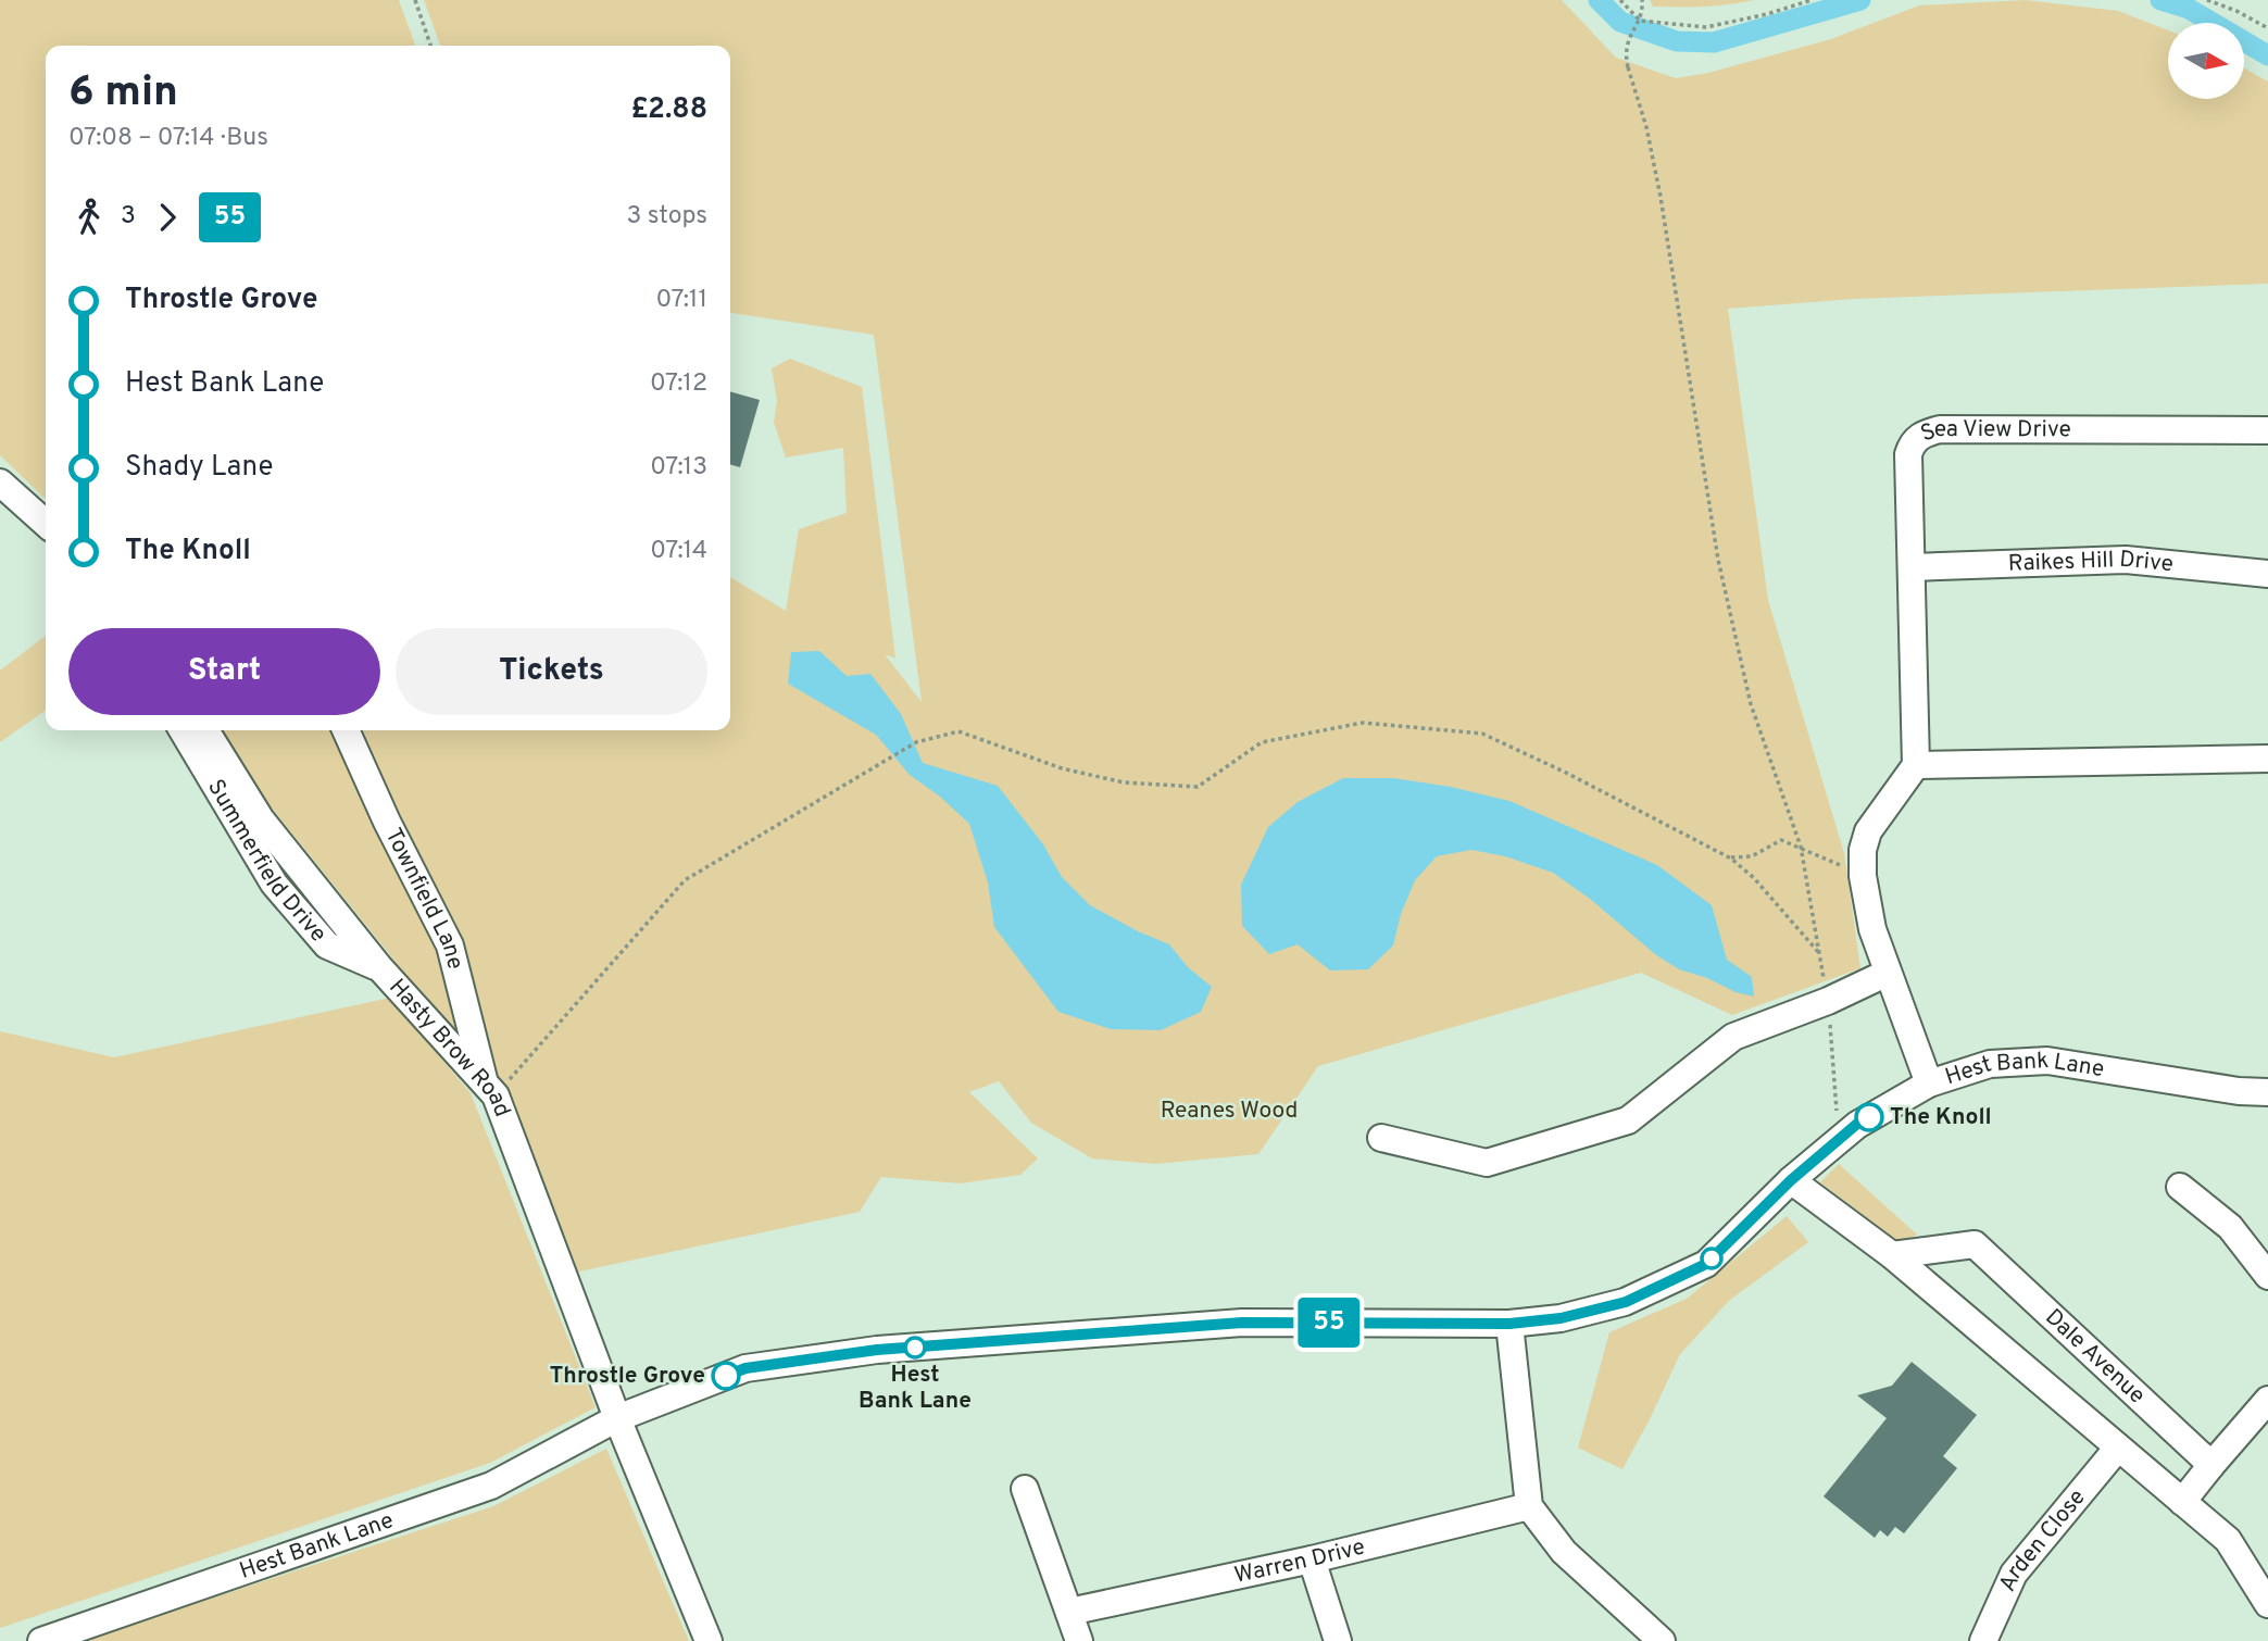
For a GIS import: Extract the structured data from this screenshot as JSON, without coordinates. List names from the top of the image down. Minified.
{"streets":{"street":["Sea View Drive","Raikes Hill Drive","Summerfield Drive","Townfield Lane","Hasty Brow Road","Hest Bank Lane","Dale Avenue","Arden Close","Warren Drive"]},"crossings":[["Sea View Drive","Raikes Hill Drive"],["Summerfield Drive","Hasty Brow Road"],["Townfield Lane","Hasty Brow Road"],["Hasty Brow Road","Hest Bank Lane"]],"parks":["Reanes Wood"],"places":["The Knoll","Hest Bank Lane","Throstle Grove"],"lines":["bus line 55"],"north":"right","page":{"on_map":"55","heading":["6 min","07:08 – 07:14 · Bus","£2.88"],"legs":["3","55","3 stops"],"list":[{"name":"Throstle Grove","value":"07:11"},{"name":"Hest Bank Lane","value":"07:12"},{"name":"Shady Lane","value":"07:13"},{"name":"The Knoll","value":"07:14"}],"buttons":["Start","Tickets"]}}
